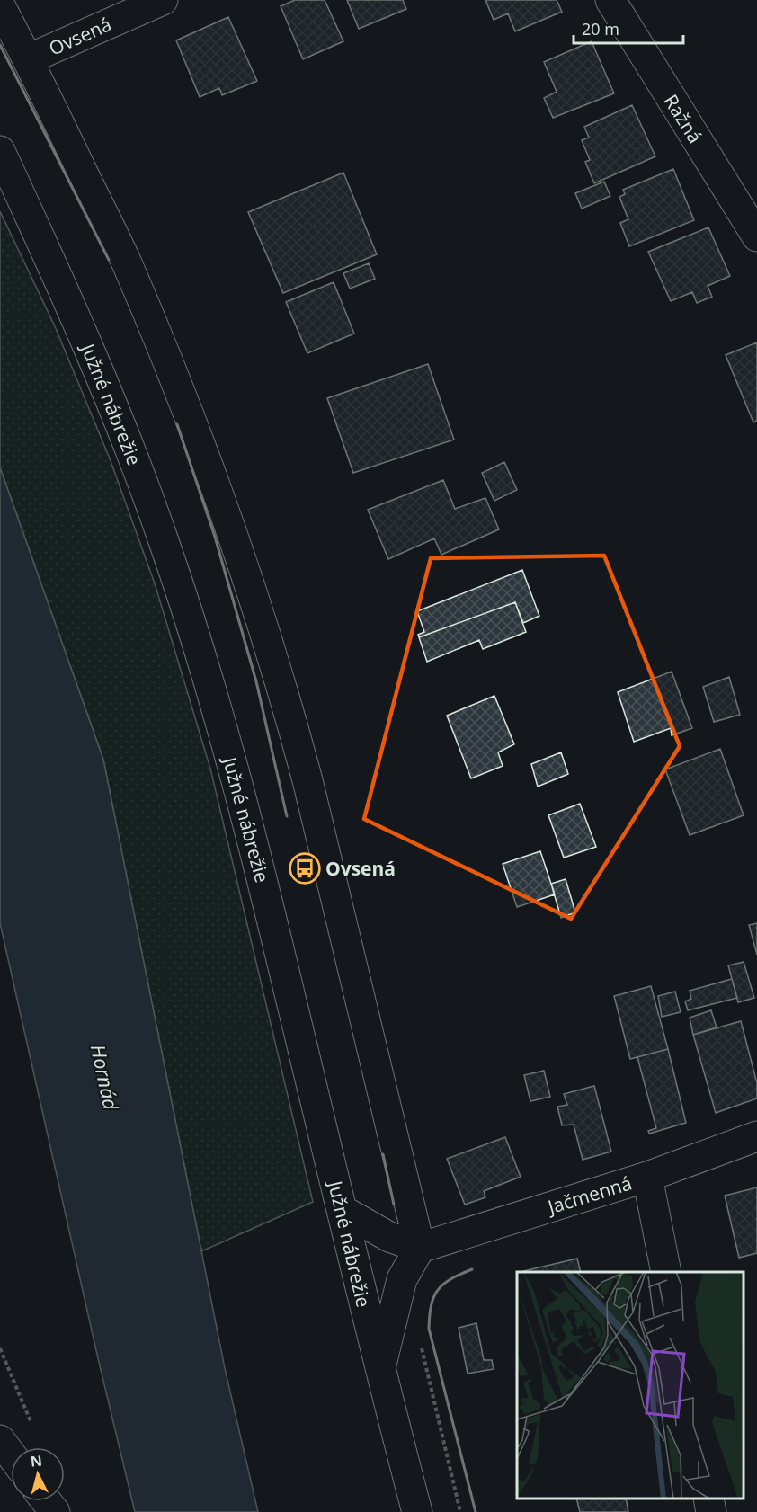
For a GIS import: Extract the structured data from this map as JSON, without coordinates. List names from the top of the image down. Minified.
{"streets":{"main road":["Ovsená","Ražná","Južné nábrežie","Jačmenná"]},"water":["Hornád"],"places":{"bus stop":["Ovsená"]},"scale_bar":"20 m","north":"top"}
